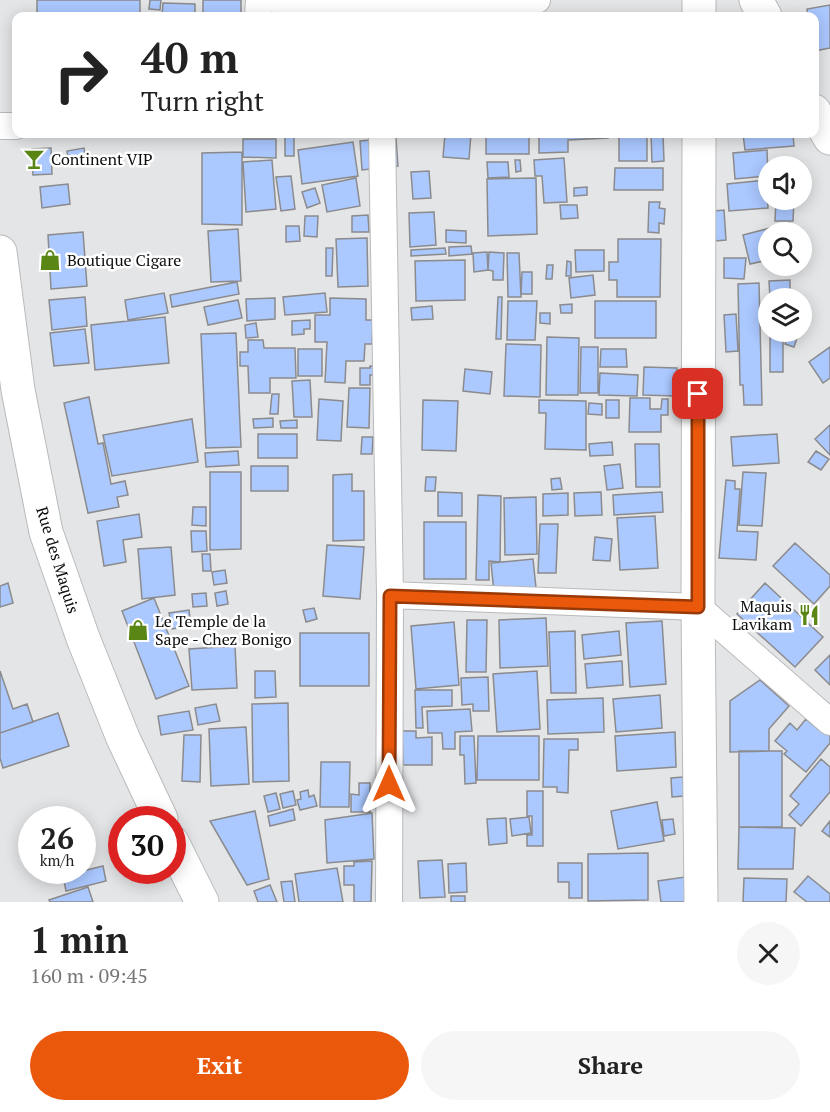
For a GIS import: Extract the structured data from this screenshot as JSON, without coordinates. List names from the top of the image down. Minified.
{"streets":{"street":["Rue des Maquis"]},"places":{"bar":["Continent VIP"],"shop":["Boutique Cigare","Le Temple de la Sape - Chez Bonigo"],"restaurant":["Maquis Lavikam"]},"page":{"turn":["40 m","Turn right"],"speed":"26 km/h","limit":"30","heading":["1 min","160 m · 09:45"],"buttons":["Exit","Share"]}}
